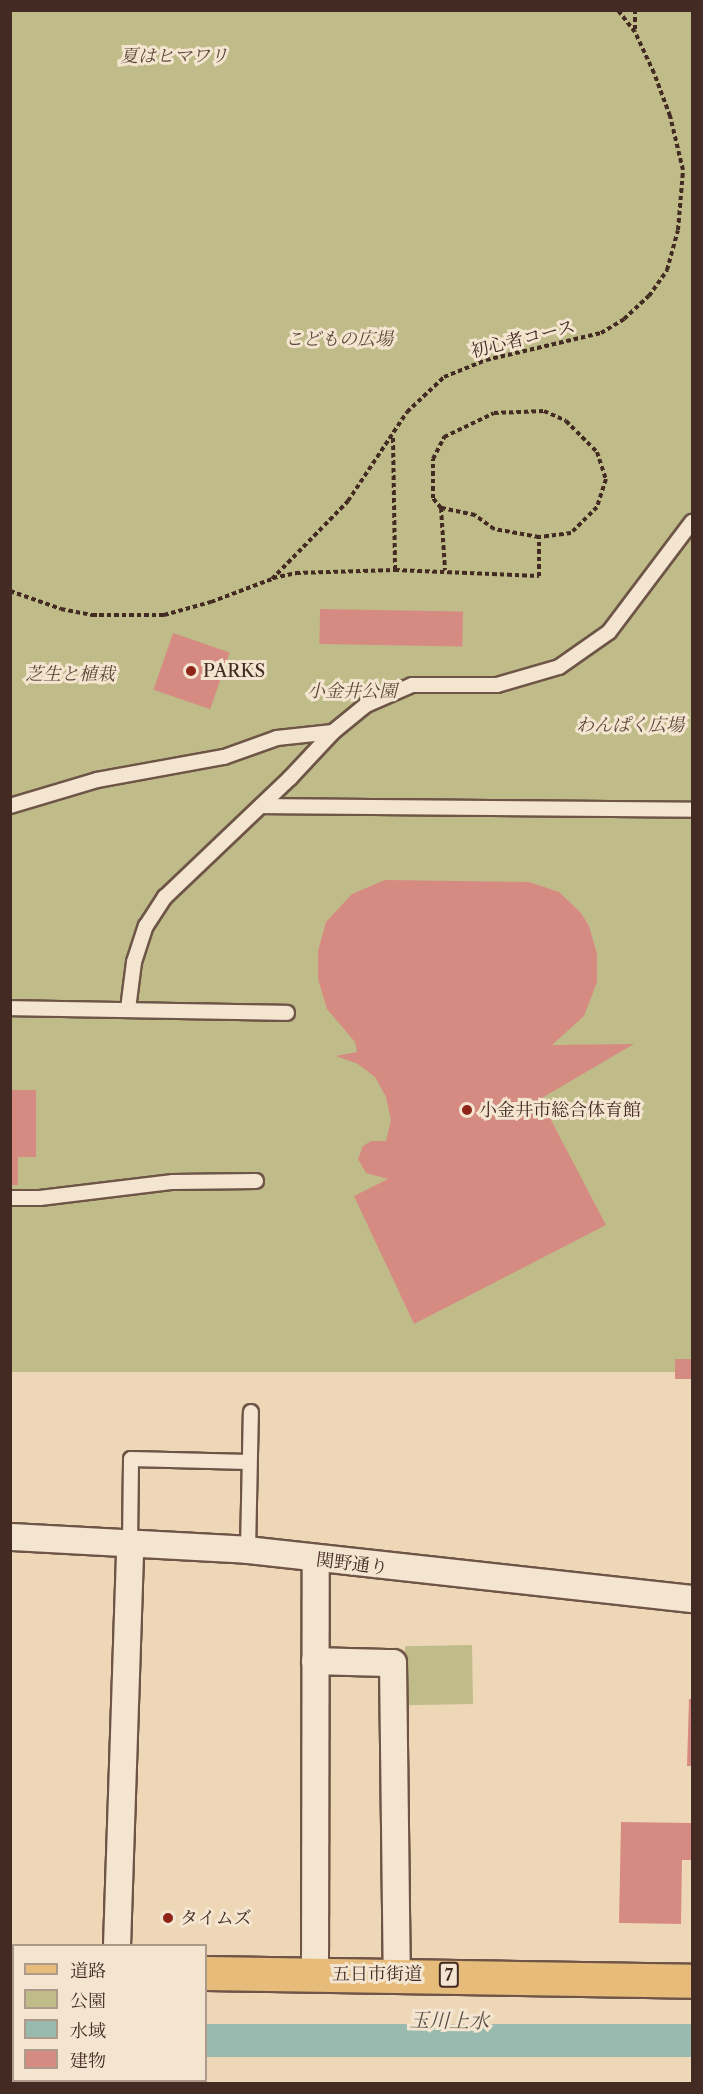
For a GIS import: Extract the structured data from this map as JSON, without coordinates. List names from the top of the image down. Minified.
{"streets":{"main road":["五日市街道","7"],"street":["関野通り"],"path":["初心者コース"]},"water":["玉川上水"],"parks":["夏はヒマワリ","こどもの広場","芝生と植栽","小金井公園","わんぱく広場"],"places":["PARKS","小金井市総合体育館","タイムズ"],"legend":["道路","公園","水域","建物"]}
